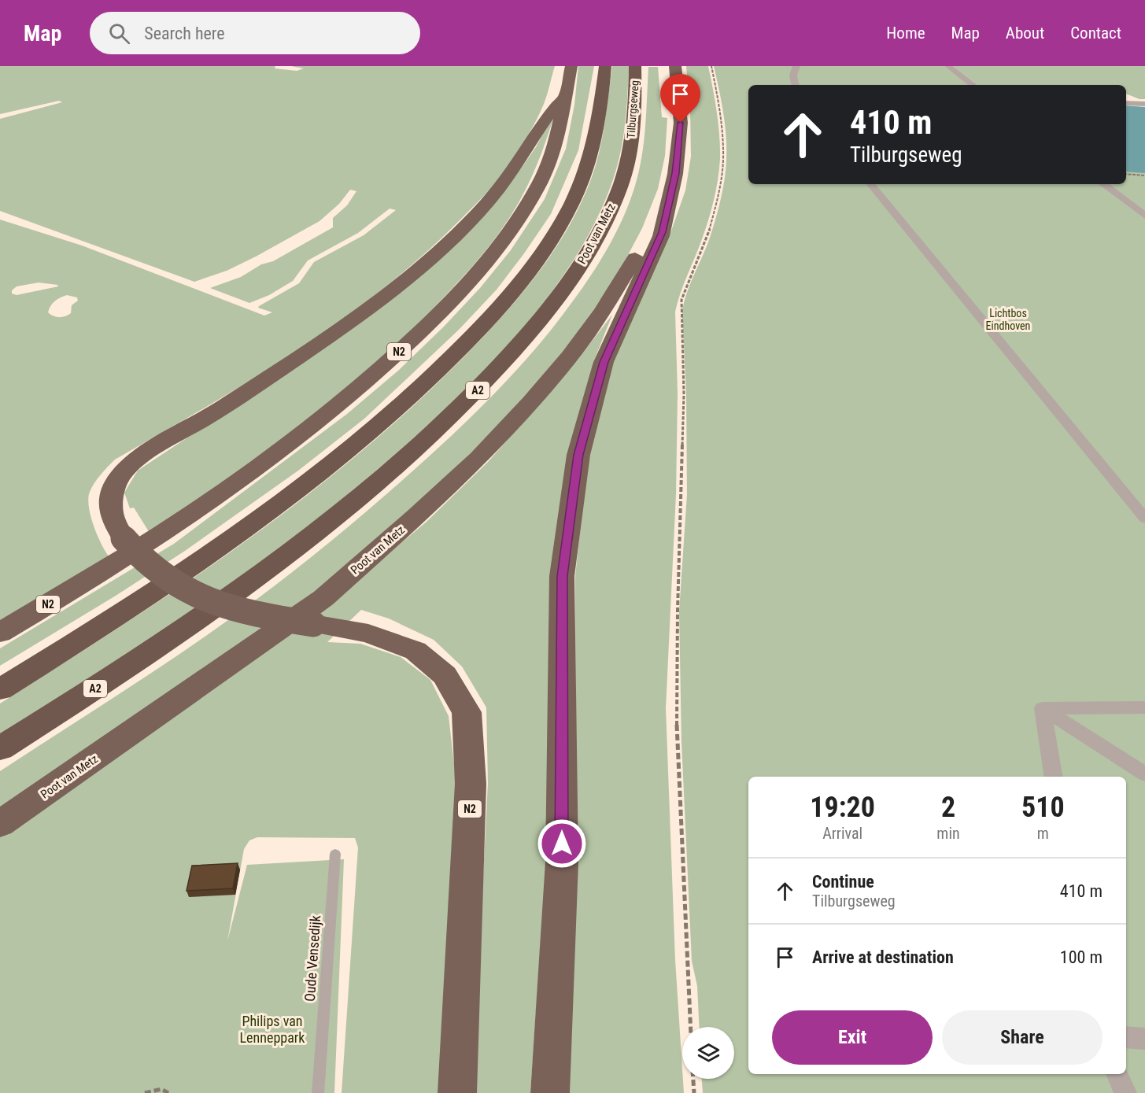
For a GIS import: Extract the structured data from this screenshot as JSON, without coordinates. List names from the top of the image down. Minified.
{"streets":{"highway":["Tilburgseweg","Poot van Metz","N2","A2"],"lane":["Oude Vensedijk"]},"crossings":[["Tilburgseweg","Poot van Metz"]],"parks":["Lichtbos Eindhoven","Philips van Lenneppark"],"page":{"header":"Map","search":"Search here","nav":["Home","Map","About","Contact"],"turn":["410 m","Tilburgseweg"],"eta":["19:20","Arrival","2","min","510","m"],"list":[{"name":"Continue","note":"Tilburgseweg","value":"410 m"},{"name":"Arrive at destination","value":"100 m"}],"buttons":["Exit","Share"]}}
